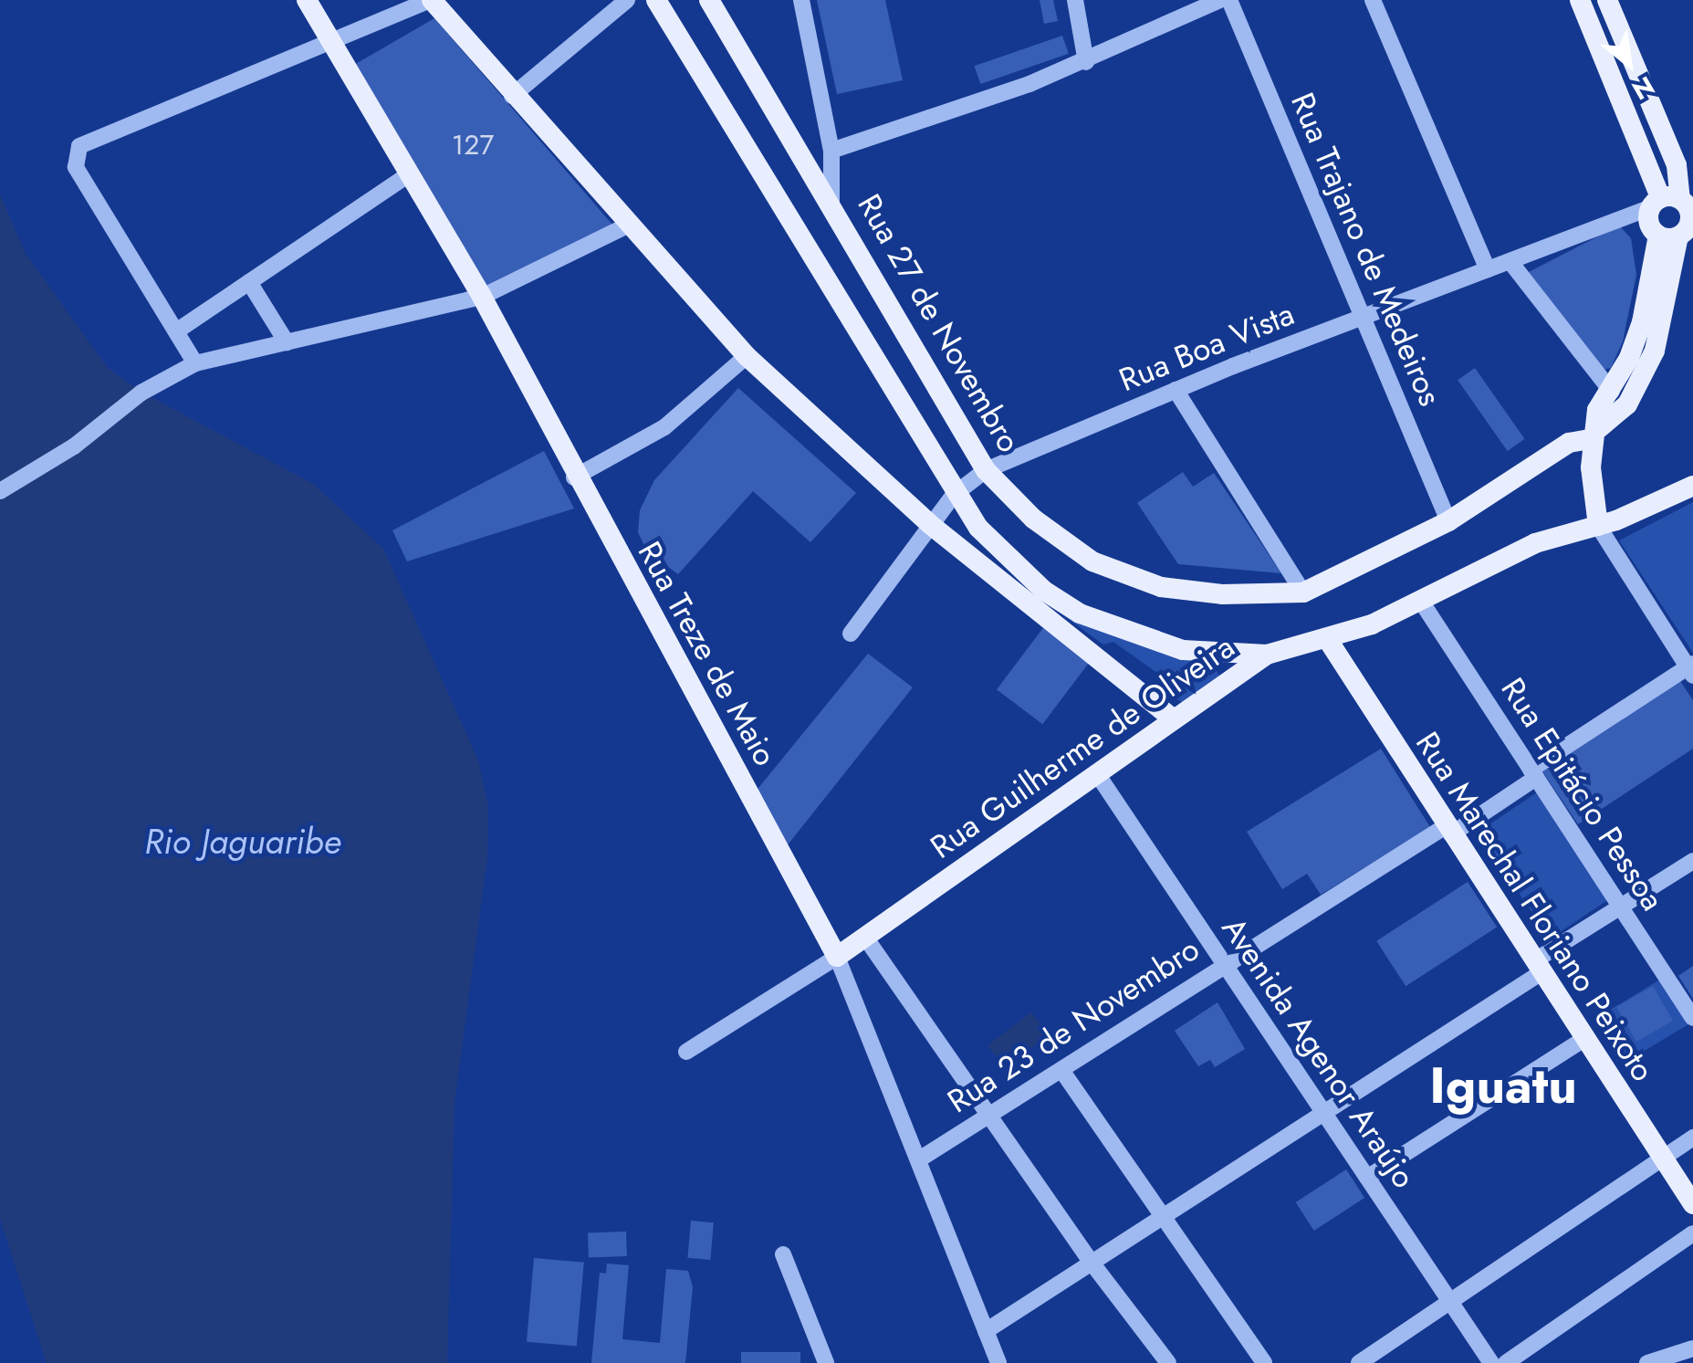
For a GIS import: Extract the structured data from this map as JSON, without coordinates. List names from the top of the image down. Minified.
{"streets":{"main road":["Rua 27 de Novembro","Rua Treze de Maio","Rua Guilherme de Oliveira","Rua Marechal Floriano Peixoto"],"street":["Rua Trajano de Medeiros","Rua Boa Vista","Rua Epitácio Pessoa","Rua 23 de Novembro","Avenida Agenor Araújo"]},"crossings":[["Rua Trajano de Medeiros","Rua 27 de Novembro"],["Rua Trajano de Medeiros","Rua Boa Vista"],["Rua 27 de Novembro","Rua Boa Vista"],["Rua Treze de Maio","Rua Guilherme de Oliveira"],["Rua Treze de Maio","Rua 23 de Novembro"],["Rua Guilherme de Oliveira","Rua Epitácio Pessoa"],["Rua Guilherme de Oliveira","Rua Marechal Floriano Peixoto"],["Rua Guilherme de Oliveira","Avenida Agenor Araújo"],["Rua Epitácio Pessoa","Rua 23 de Novembro"],["Rua Marechal Floriano Peixoto","Rua 23 de Novembro"],["Rua 23 de Novembro","Avenida Agenor Araújo"]],"districts":["Iguatu"],"water":["Rio Jaguaribe"],"house_numbers":["127"],"north":"bottom right"}
